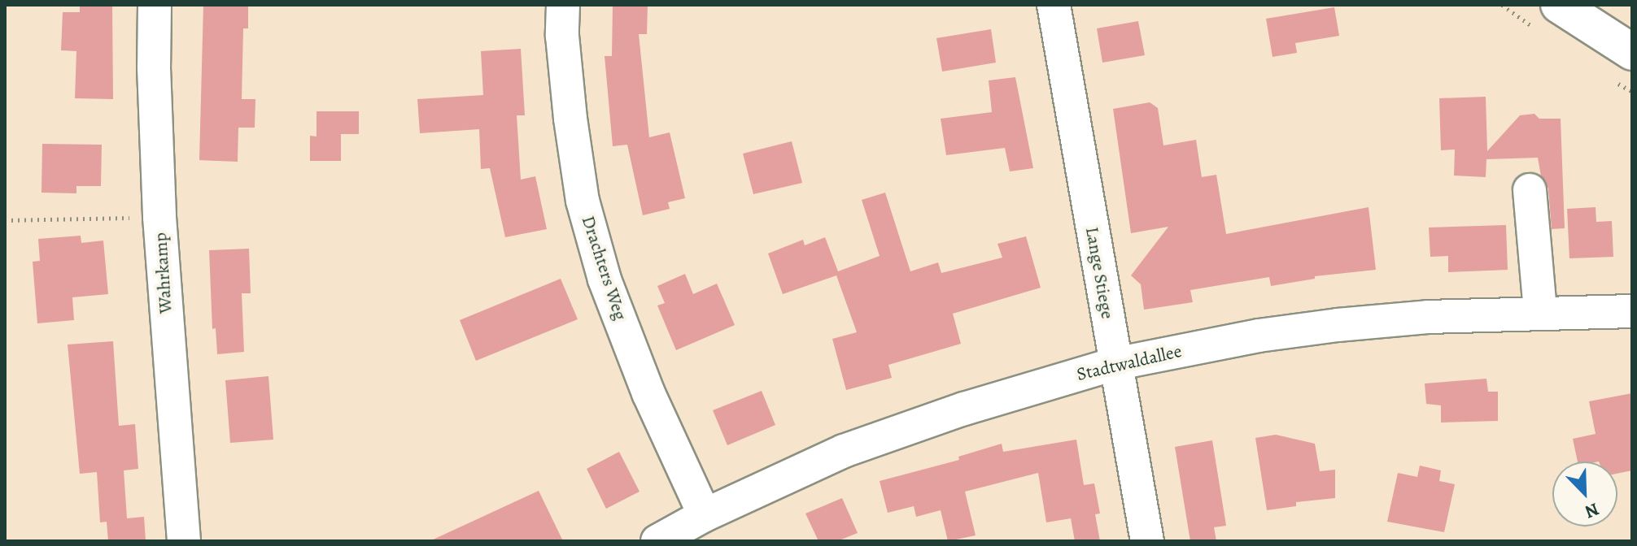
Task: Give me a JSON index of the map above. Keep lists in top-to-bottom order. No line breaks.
{"streets":{"street":["Drachters Weg","Wahrkamp","Lange Stiege","Stadtwaldallee"]},"crossings":[["Drachters Weg","Stadtwaldallee"],["Lange Stiege","Stadtwaldallee"]],"north":"bottom right"}
